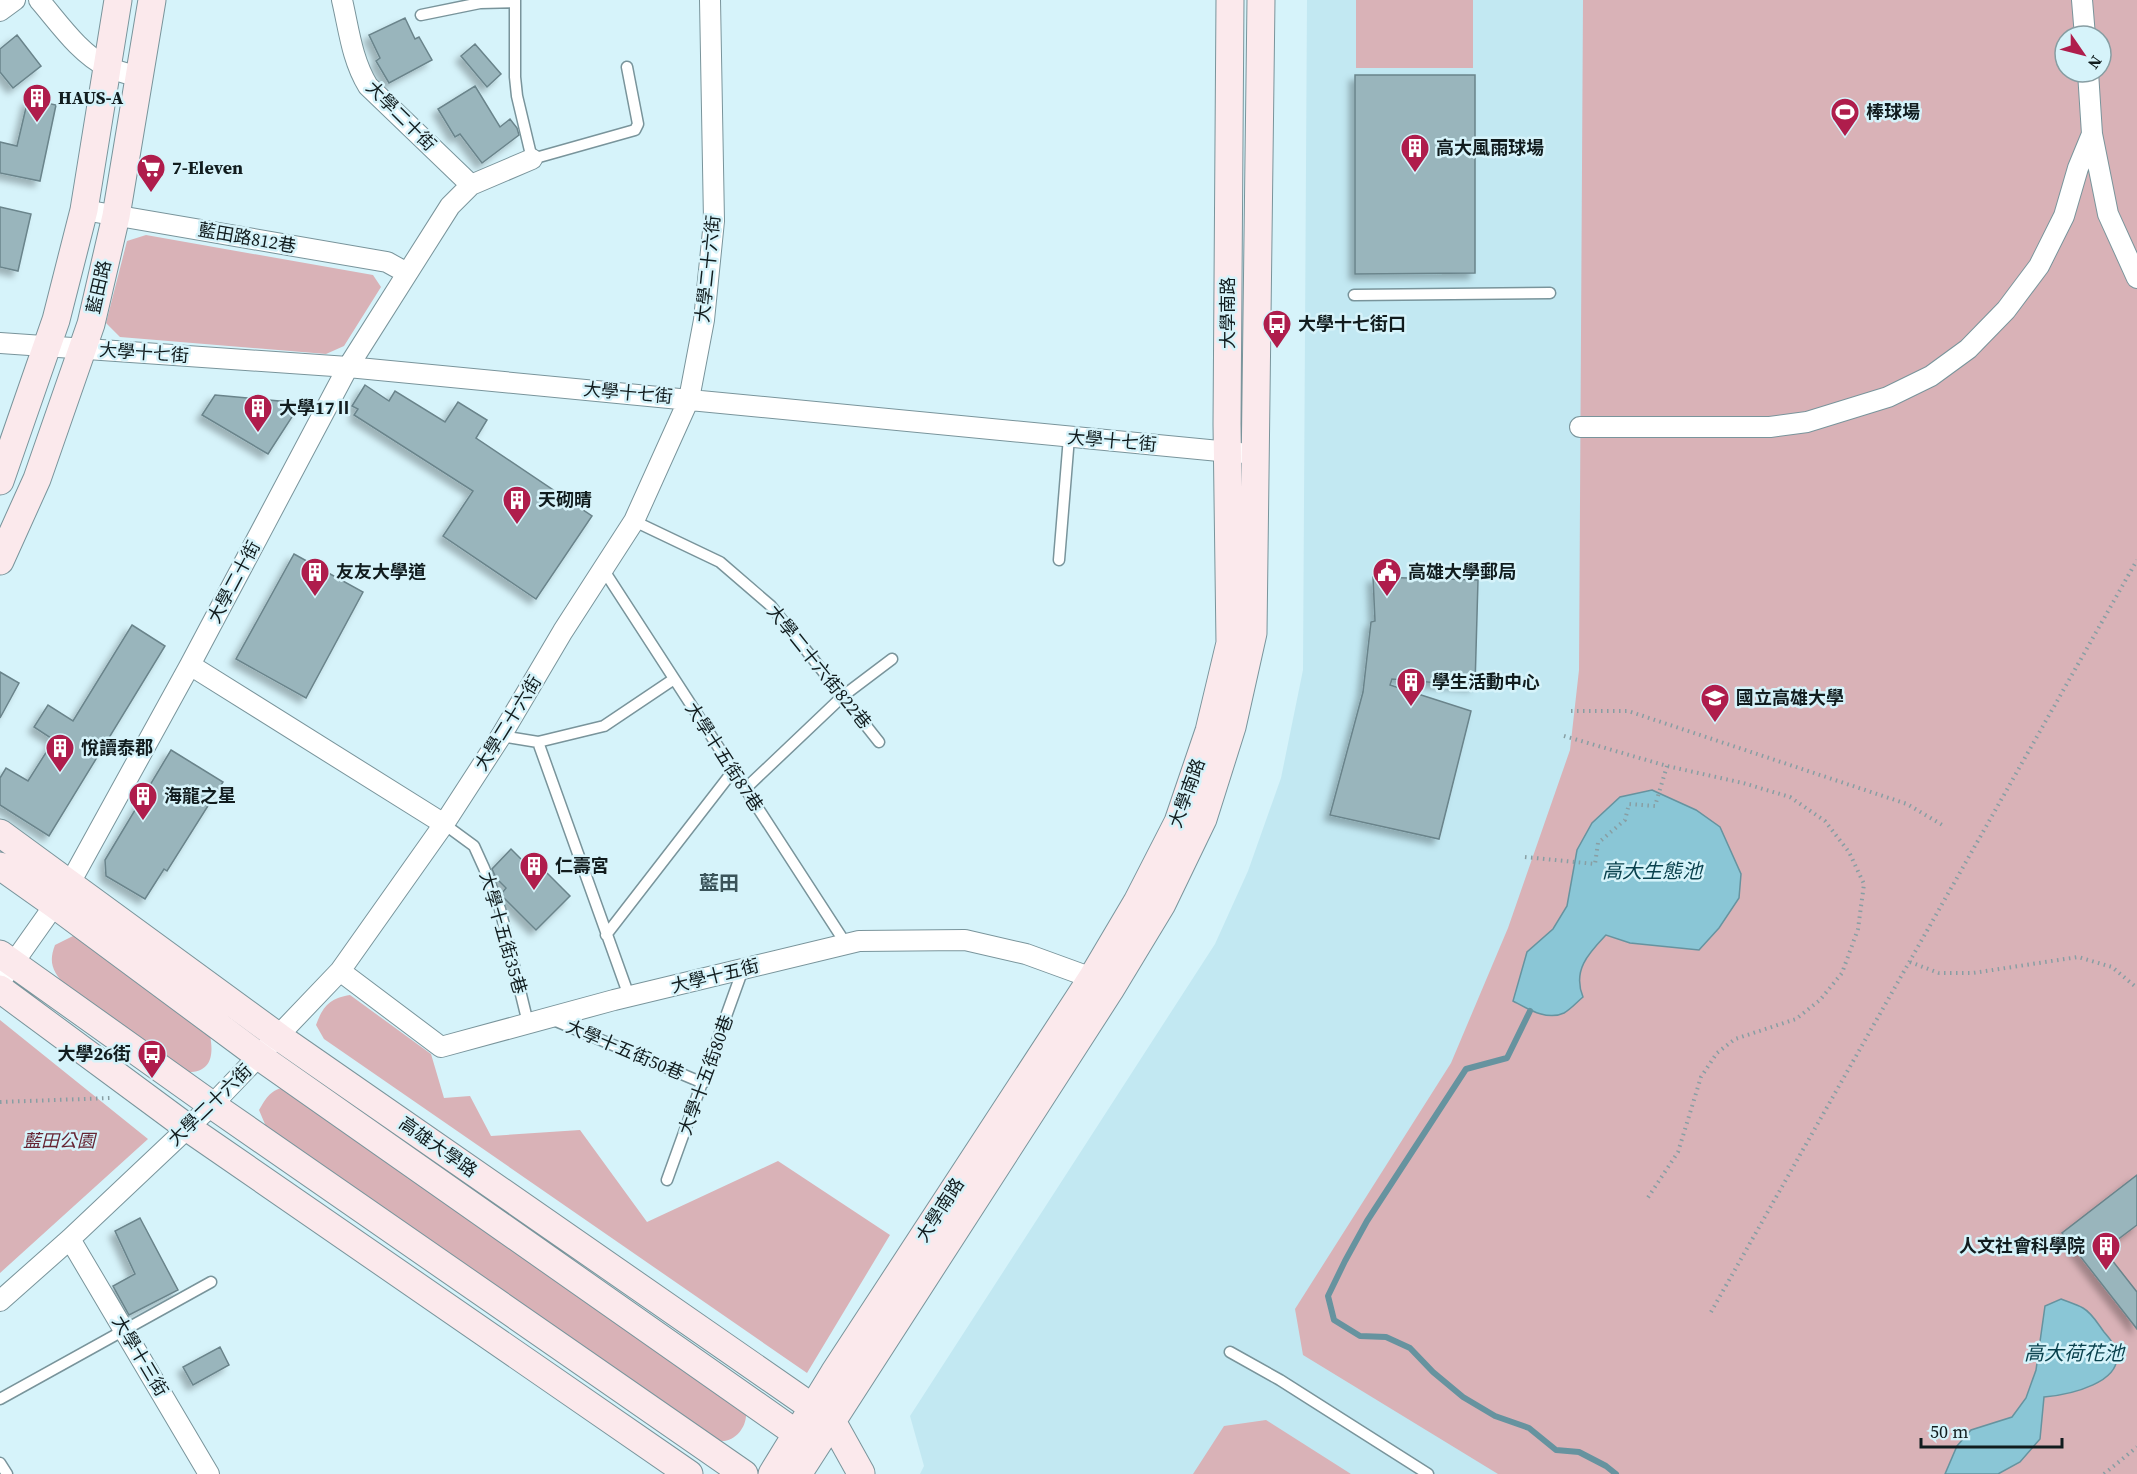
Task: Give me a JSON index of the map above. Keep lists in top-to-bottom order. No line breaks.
{"streets":{"street":["大學二十街","藍田路812巷","大學二十六街","藍田路","大學南路","大學十七街","大學十五街","高雄大學路","大學十三街"],"lane":["大學二十六街822巷","大學十五街87巷","大學十五街35巷","大學十五街50巷","大學十五街80巷"]},"crossings":[["大學二十街","藍田路812巷"],["大學二十街","大學十七街"],["大學二十街","高雄大學路"],["藍田路812巷","藍田路"],["大學二十六街","大學十七街"],["大學二十六街","大學二十六街822巷"],["大學二十六街","大學十五街87巷"],["大學二十六街","大學十五街35巷"],["大學二十六街","大學十五街"],["大學二十六街","高雄大學路"],["大學二十六街","大學十三街"],["藍田路","大學十七街"],["大學南路","大學十七街"],["大學南路","大學十五街"],["大學南路","高雄大學路"],["大學十五街87巷","大學十五街"],["大學十五街35巷","大學十五街"],["大學十五街","大學十五街50巷"],["大學十五街","大學十五街80巷"],["大學十五街50巷","大學十五街80巷"]],"districts":["藍田"],"water":["高大生態池","高大荷花池"],"parks":["藍田公園"],"places":{"building":["HAUS-A","高大風雨球場","大學17Ⅱ","天砌晴","友友大學道","學生活動中心","悅讀泰郡","海龍之星","仁壽宮","人文社會科學院"],"sports":["棒球場"],"supermarket":["7-Eleven"],"bus stop":["大學十七街口","大學26街"],"public building":["高雄大學郵局"],"school or university":["國立高雄大學"]},"scale_bar":"50 m","north":"bottom right"}
